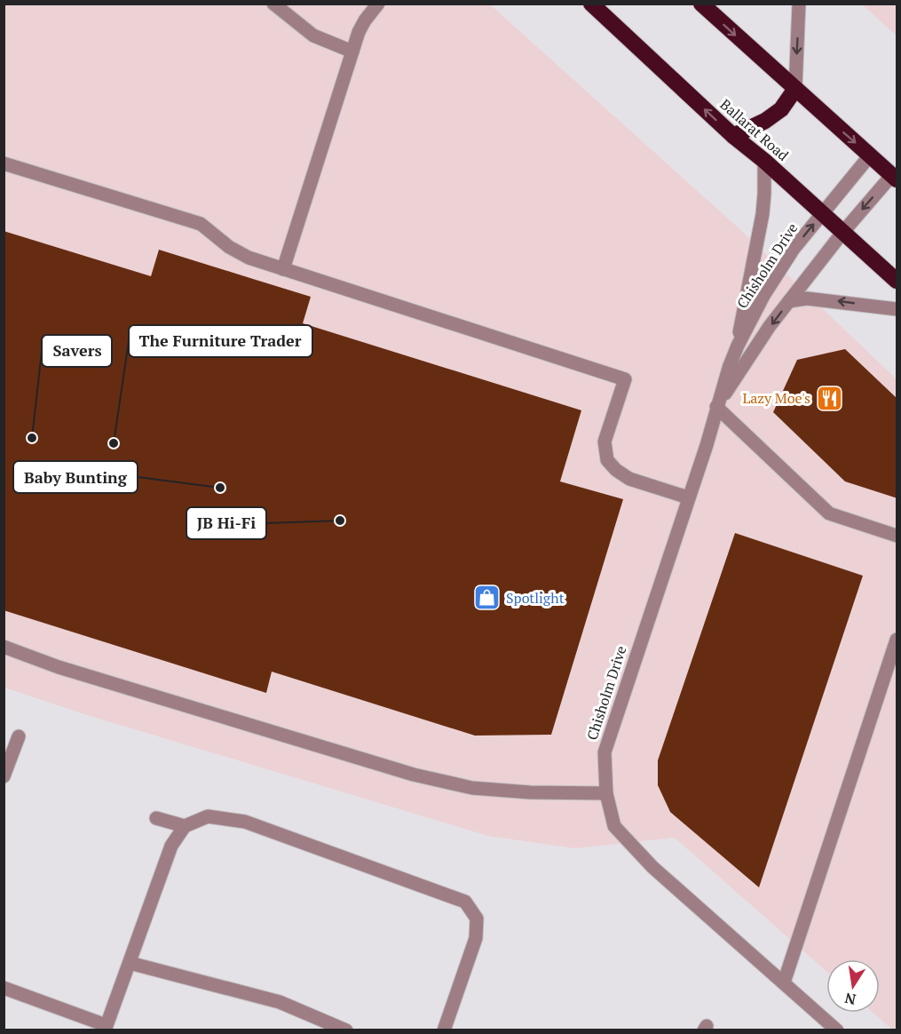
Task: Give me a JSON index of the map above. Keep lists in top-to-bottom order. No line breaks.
{"streets":{"highway":["Ballarat Road"],"street":["Chisholm Drive"]},"crossings":[["Ballarat Road","Chisholm Drive"]],"places":{"restaurant":["Lazy Moe's"],"other":["Savers","The Furniture Trader","Baby Bunting","JB Hi-Fi"],"shop":["Spotlight"]},"north":"bottom"}
